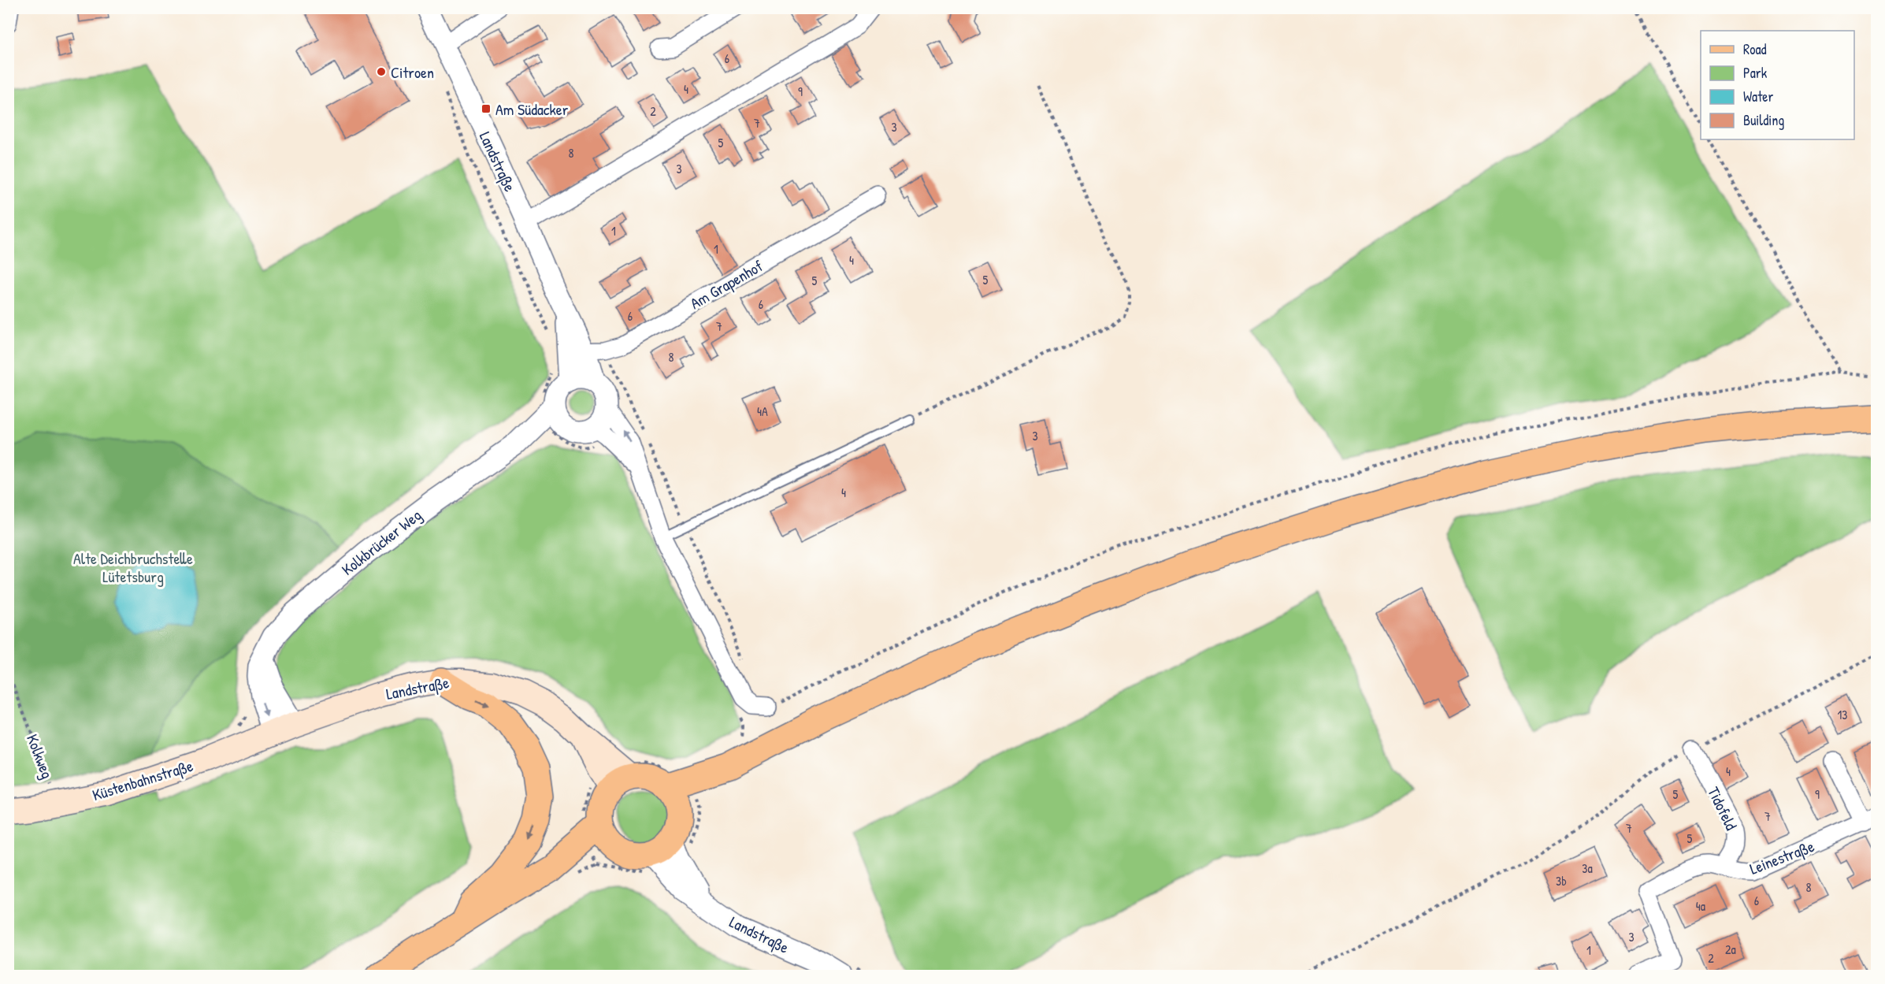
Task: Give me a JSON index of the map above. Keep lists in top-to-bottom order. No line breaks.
{"streets":{"main road":["Landstraße","Küstenbahnstraße"],"street":["Am Grapenhof","Kolkbrücker Weg","Tidofeld","Leinestraße"],"path":["Kolkweg"]},"crossings":[["Landstraße","Am Grapenhof"],["Landstraße","Kolkbrücker Weg"],["Landstraße","Küstenbahnstraße"],["Kolkbrücker Weg","Küstenbahnstraße"],["Tidofeld","Leinestraße"]],"parks":["Alte Deichbruchstelle Lütetsburg"],"places":{"other":["Citroen"],"transit":["Am Südacker"]},"house_numbers":["6","4","9","2","7","3","5","8","3","1","1","4","5","5","6","6","7","8","4A","3","4","13","4","5","9","7","7","5","3a","3b","8","6","4a","3","2a","1","2"],"legend":["Road","Park","Water","Building"]}
